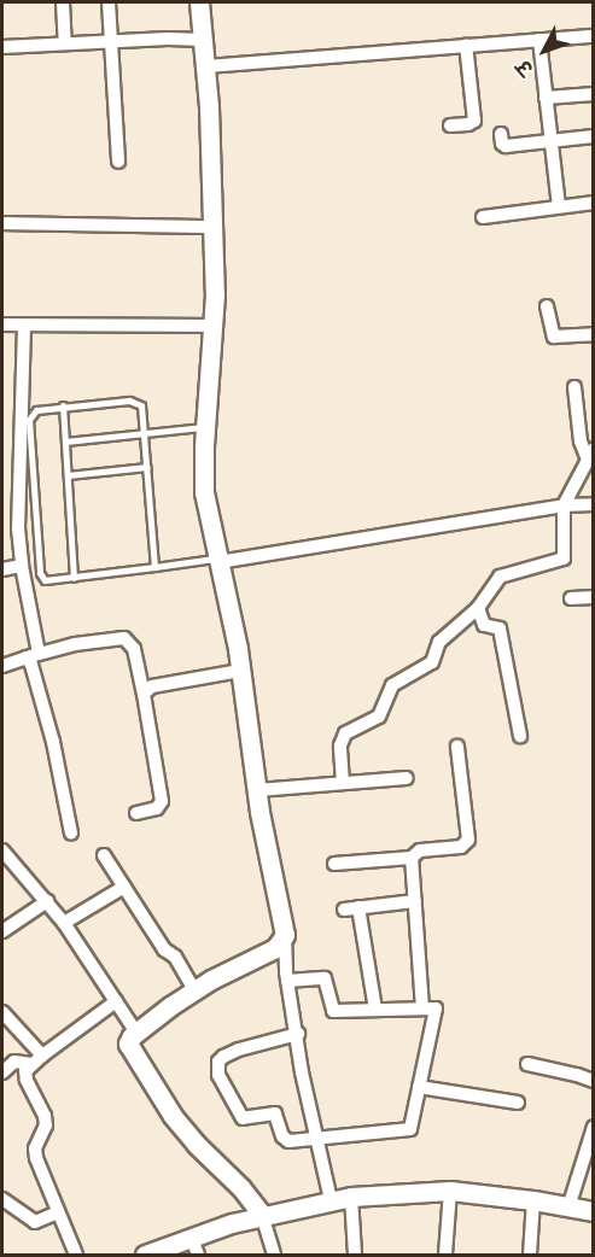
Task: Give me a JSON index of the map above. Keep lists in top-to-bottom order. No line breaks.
{"north":"bottom left"}
